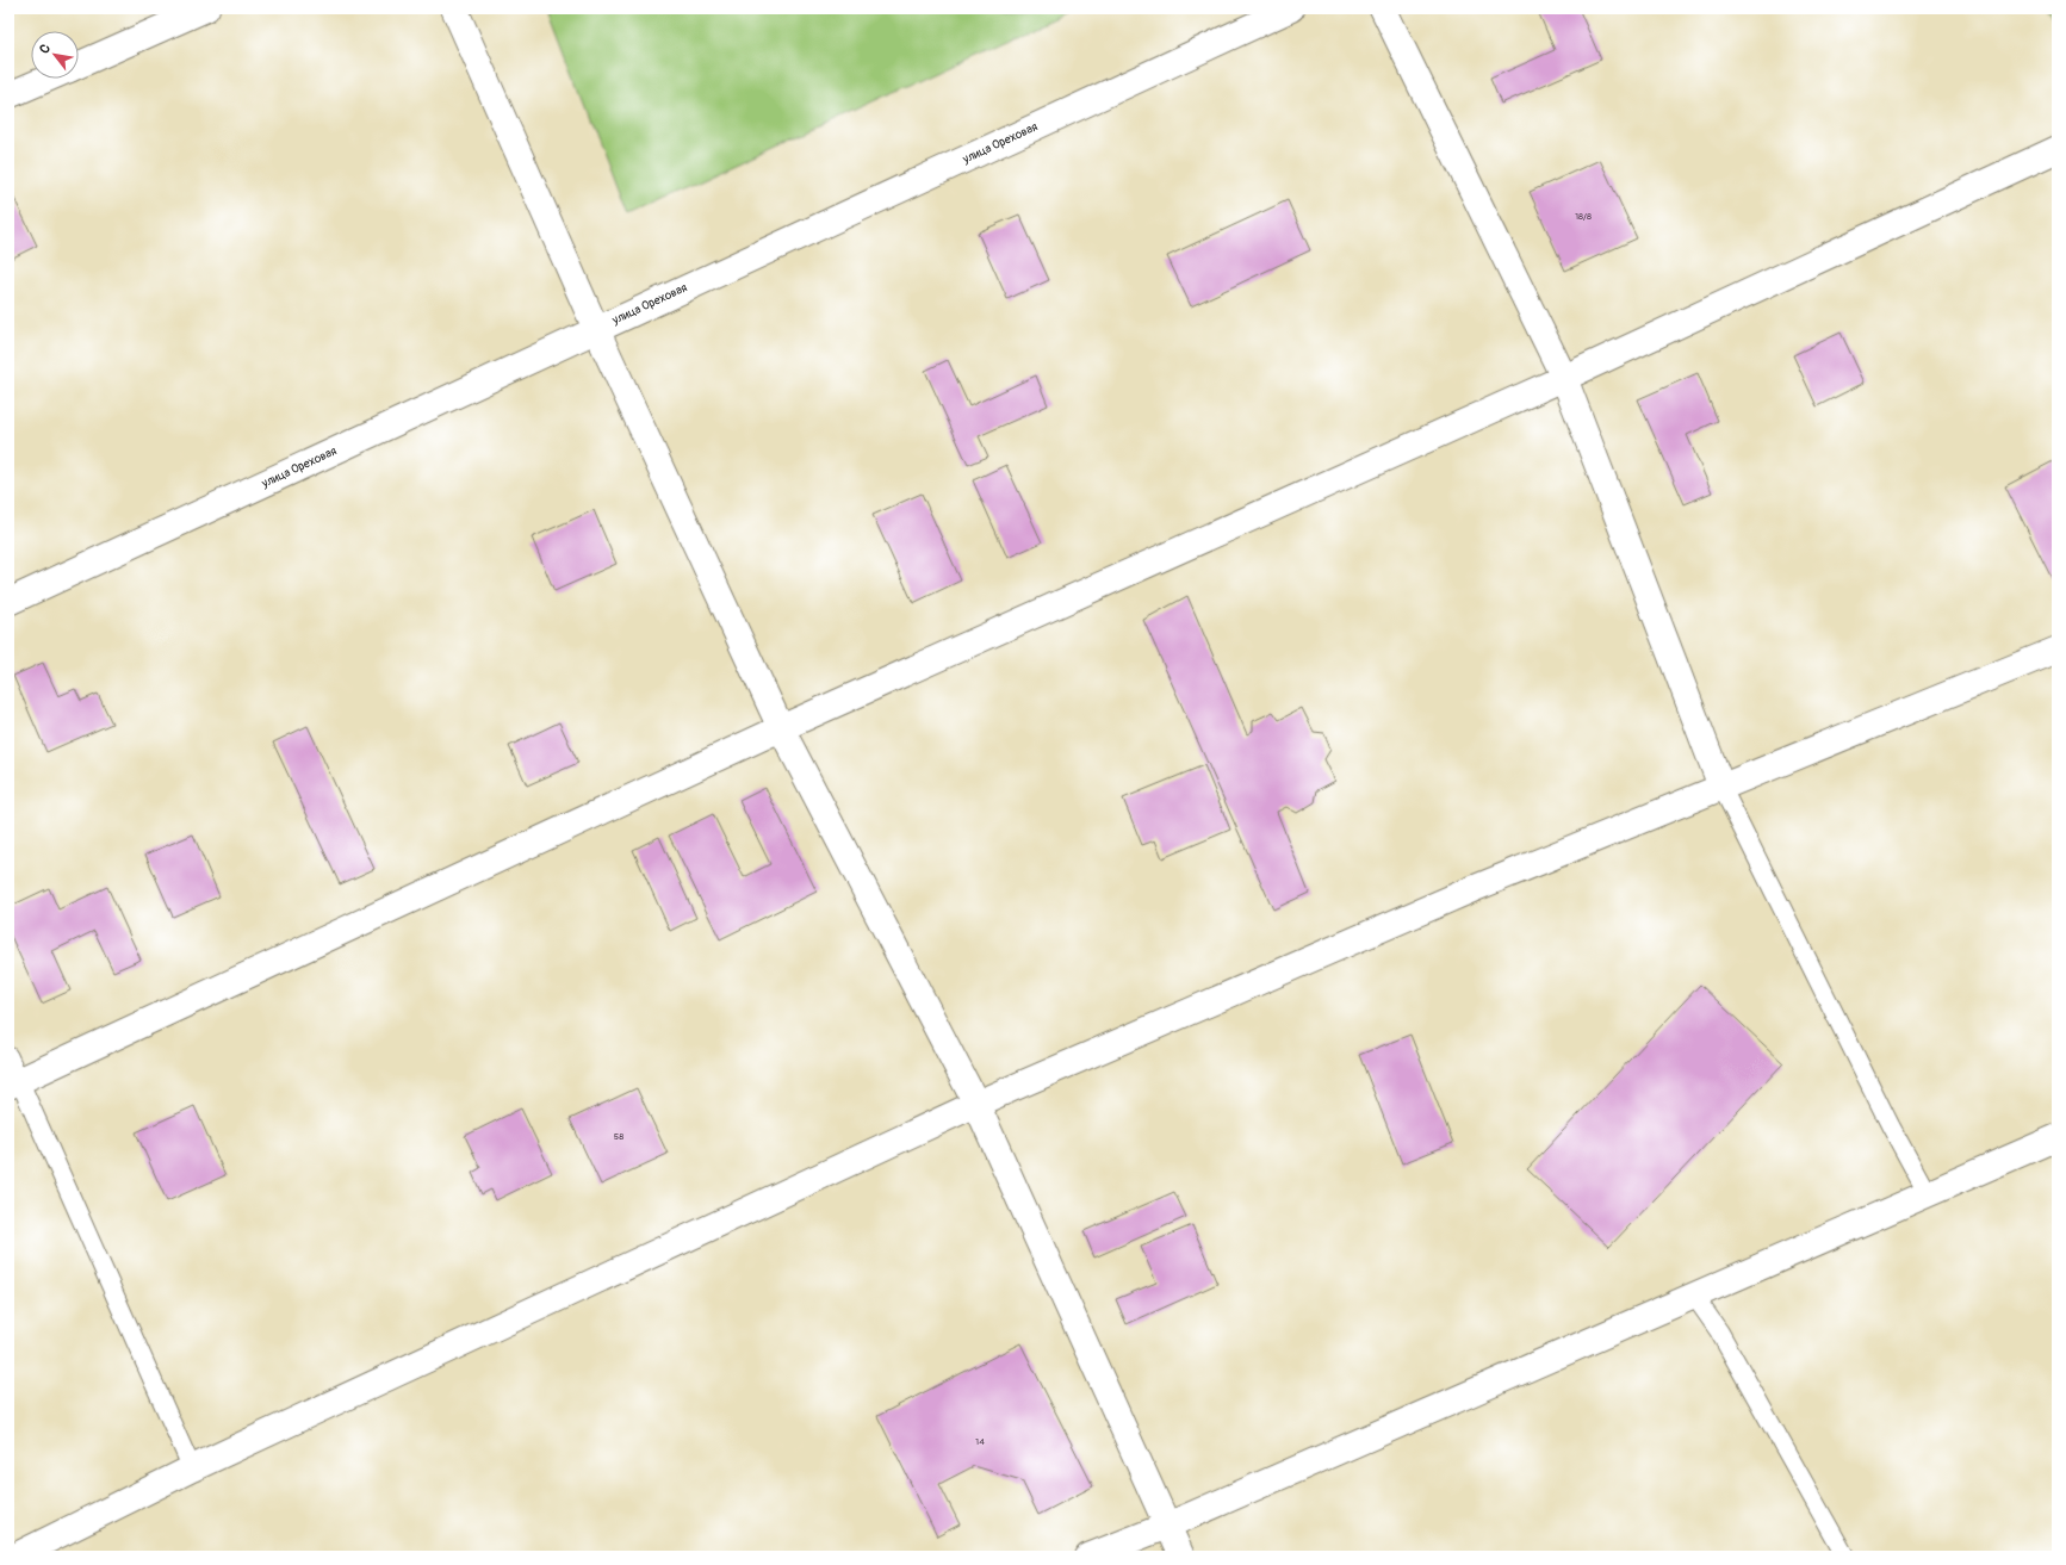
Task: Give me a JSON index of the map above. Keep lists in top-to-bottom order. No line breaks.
{"streets":{"street":["улица Ореховая"]},"house_numbers":["18/8","58","14"],"north":"top left"}
